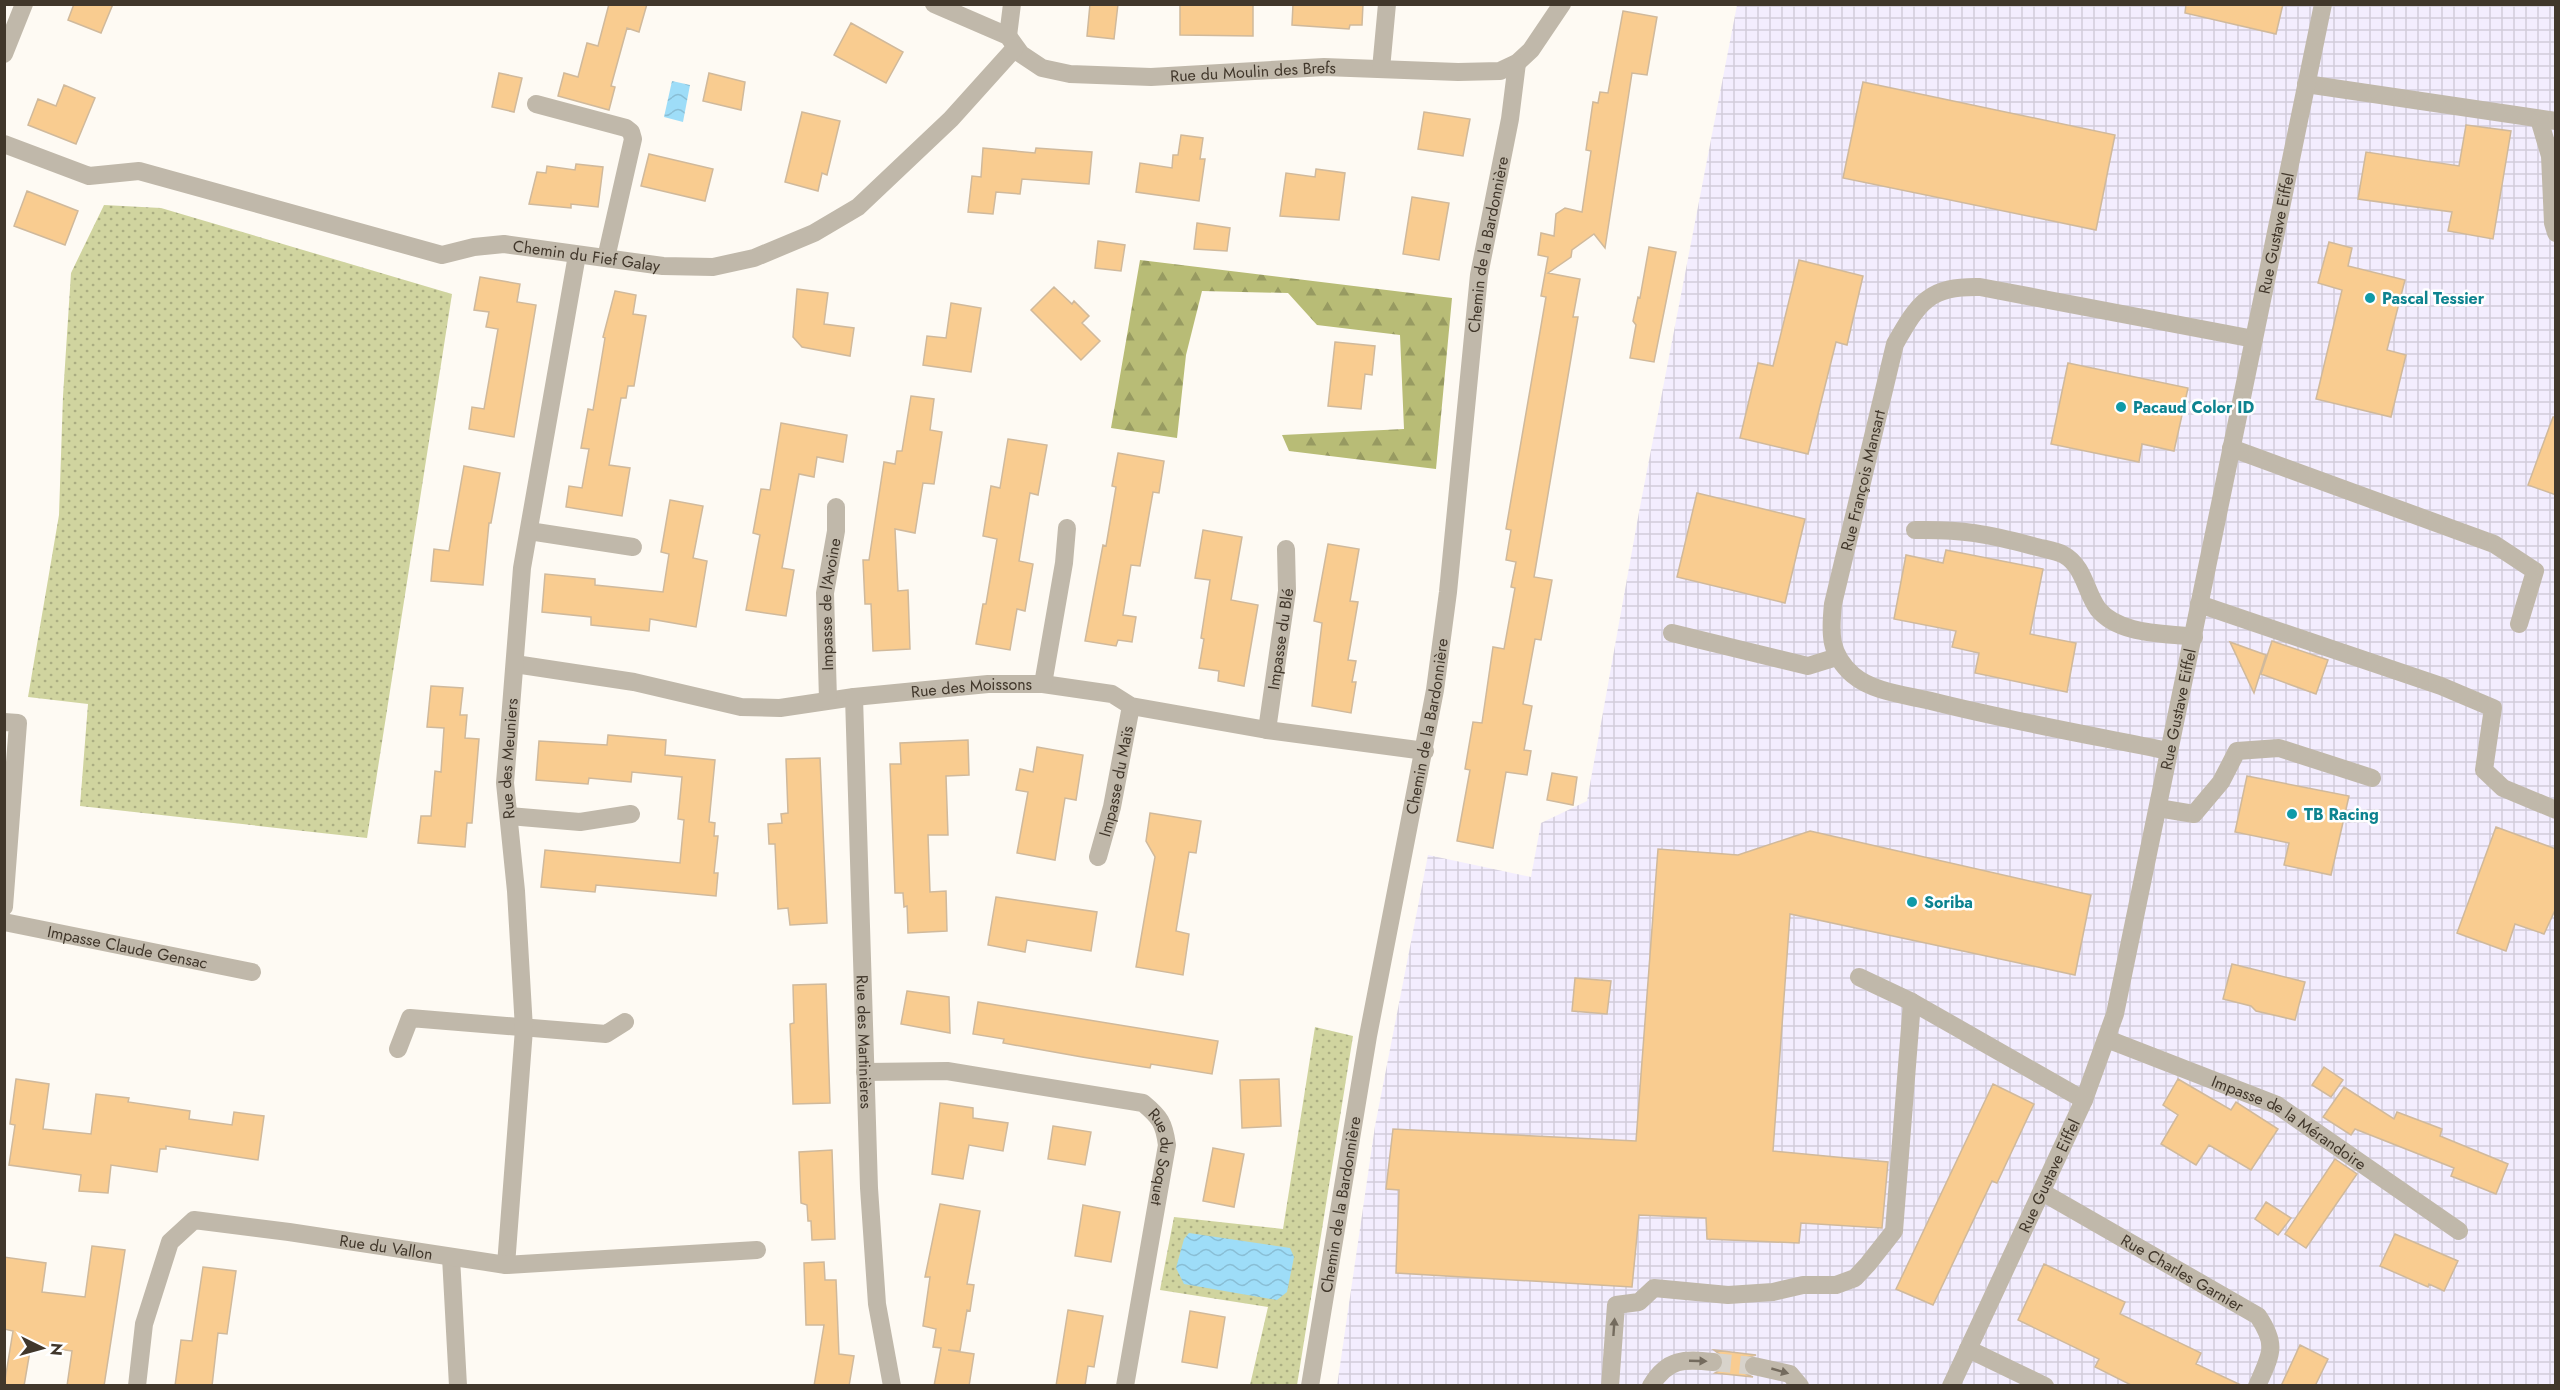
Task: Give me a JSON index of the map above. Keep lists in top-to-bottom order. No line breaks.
{"streets":{"street":["Rue du Moulin des Brefs","Rue Gustave Eiffel","Chemin de la Bardonnière","Chemin du Fief Galay","Rue François Mansart","Impasse de l'Avoine","Impasse du Blé","Rue des Moissons","Rue des Meuniers","Impasse du Maïs","Impasse Claude Gensac","Rue des Martinières","Impasse de la Mérandoire","Rue du Soquet","Rue du Vallon","Rue Charles Garnier"]},"crossings":[["Rue du Moulin des Brefs","Chemin de la Bardonnière"],["Rue du Moulin des Brefs","Chemin du Fief Galay"],["Rue Gustave Eiffel","Rue François Mansart"],["Rue Gustave Eiffel","Impasse de la Mérandoire"],["Rue Gustave Eiffel","Rue Charles Garnier"],["Chemin de la Bardonnière","Rue des Moissons"],["Chemin du Fief Galay","Rue des Meuniers"],["Impasse de l'Avoine","Rue des Moissons"],["Impasse du Blé","Rue des Moissons"],["Rue des Moissons","Rue des Meuniers"],["Rue des Moissons","Impasse du Maïs"],["Rue des Moissons","Rue des Martinières"],["Rue des Meuniers","Rue du Vallon"],["Rue des Martinières","Rue du Soquet"]],"places":["Pascal Tessier","Pacaud Color ID","TB Racing","Soriba"],"north":"right"}
